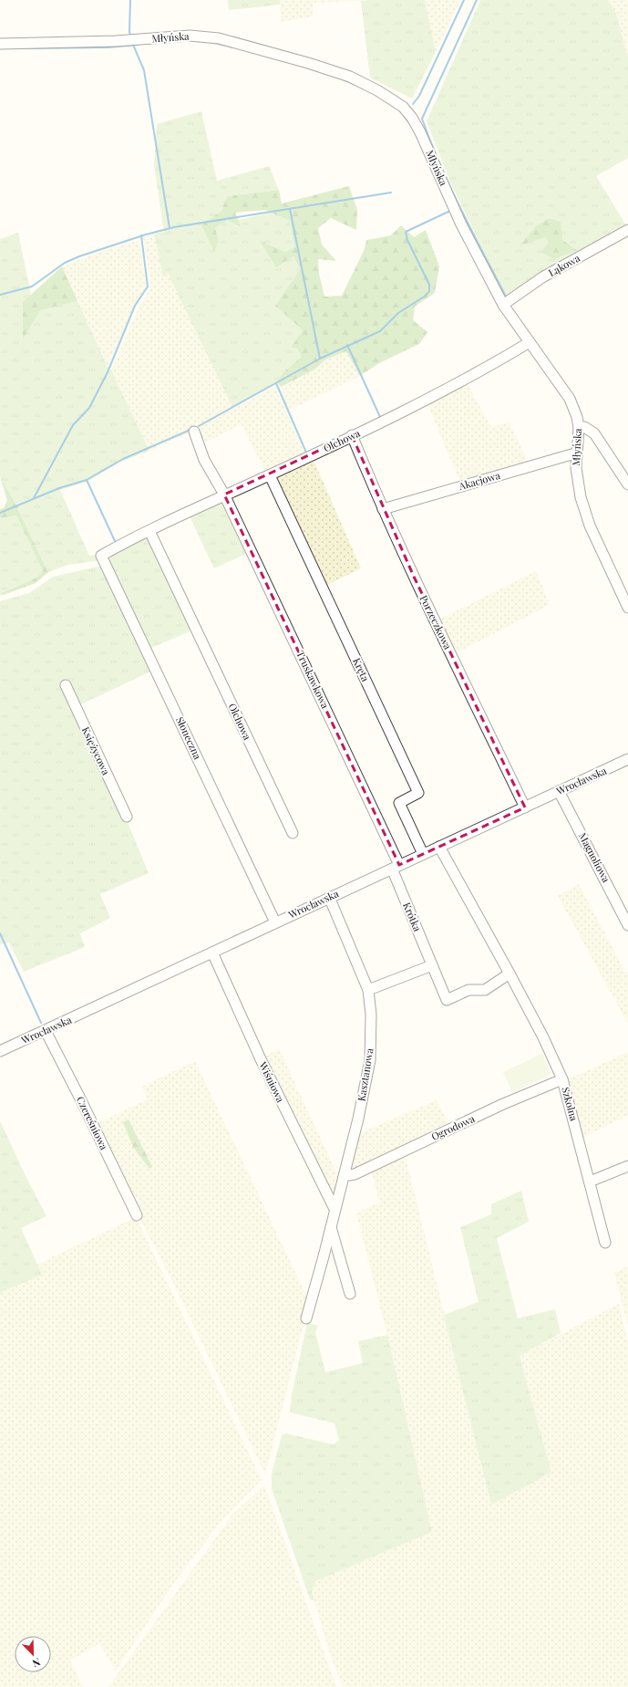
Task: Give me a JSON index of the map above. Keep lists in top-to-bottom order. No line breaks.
{"streets":{"street":["Młyńska","Łąkowa","Olchowa","Akacjowa","Porzeczkowa","Kręta","Truskawkowa","Słoneczna","Księżycowa","Wrocławska","Magnoliowa","Krótka","Kasztanowa","Wiśniowa","Szkolna","Czereśniowa","Ogrodowa"]},"crossings":[["Młyńska","Łąkowa"],["Młyńska","Olchowa"],["Młyńska","Akacjowa"],["Olchowa","Porzeczkowa"],["Olchowa","Kręta"],["Olchowa","Truskawkowa"],["Olchowa","Słoneczna"],["Akacjowa","Porzeczkowa"],["Porzeczkowa","Wrocławska"],["Kręta","Wrocławska"],["Truskawkowa","Wrocławska"],["Truskawkowa","Krótka"],["Słoneczna","Wrocławska"],["Wrocławska","Magnoliowa"],["Wrocławska","Krótka"],["Wrocławska","Kasztanowa"],["Wrocławska","Wiśniowa"],["Wrocławska","Szkolna"],["Wrocławska","Czereśniowa"],["Krótka","Szkolna"],["Kasztanowa","Wiśniowa"],["Kasztanowa","Ogrodowa"],["Szkolna","Ogrodowa"]],"north":"bottom right"}
